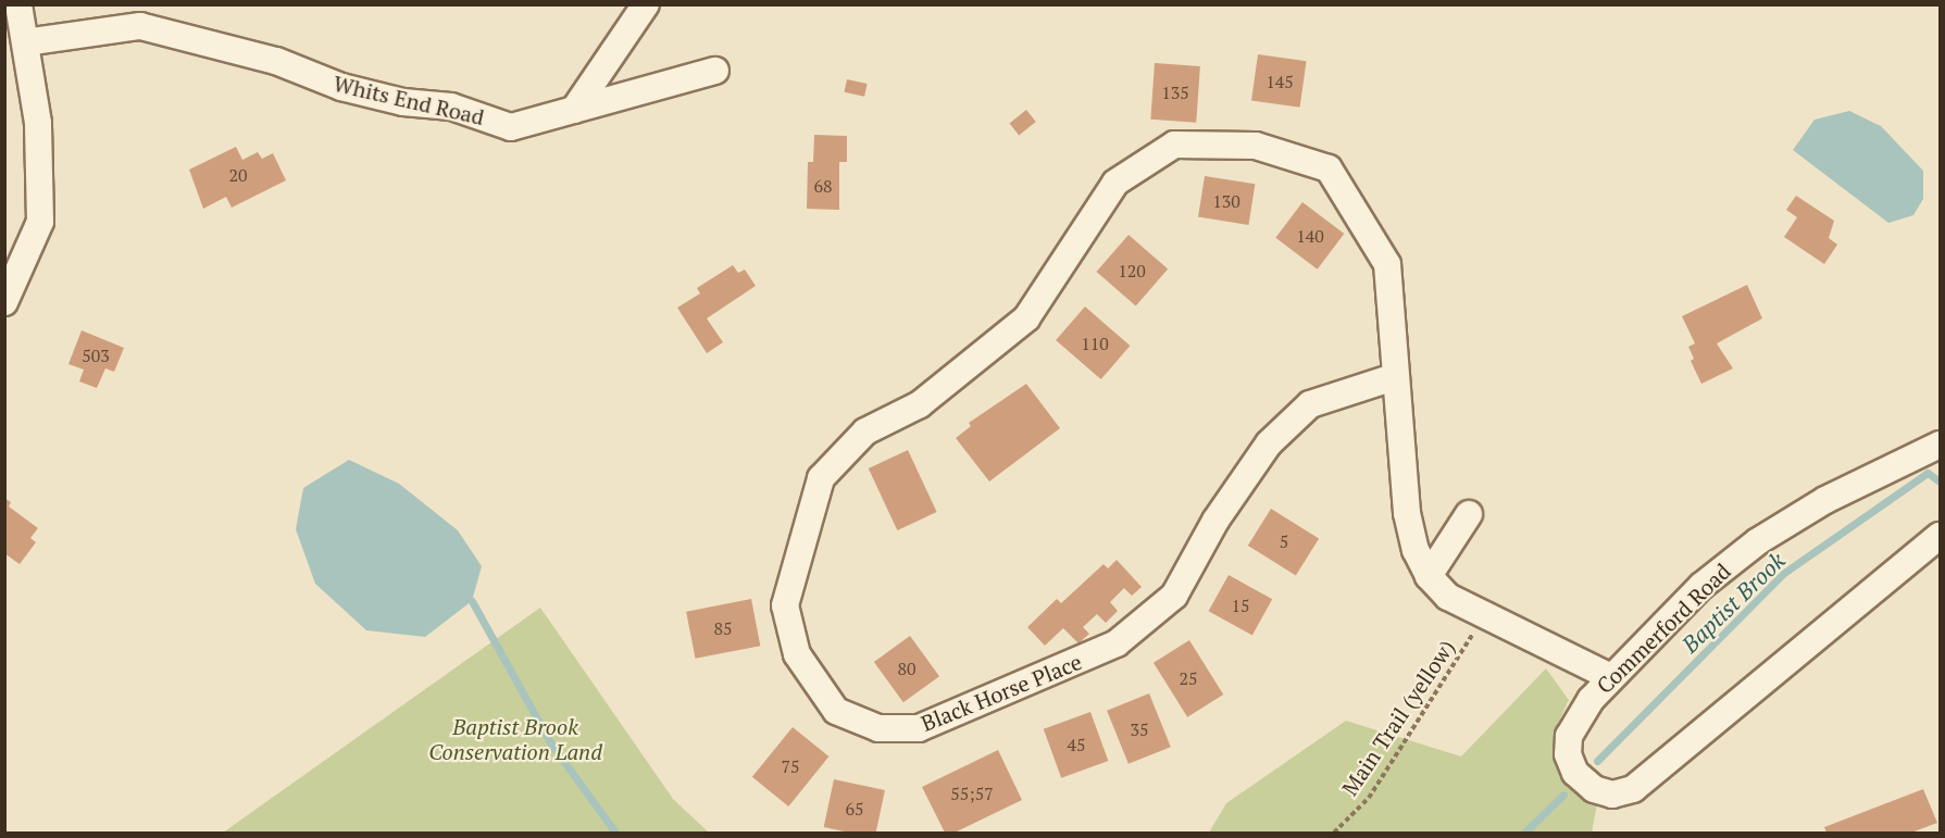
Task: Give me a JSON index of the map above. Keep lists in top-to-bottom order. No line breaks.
{"streets":{"street":["Whits End Road","Commerford Road","Black Horse Place"],"path":["Main Trail (yellow)"]},"crossings":[["Commerford Road","Black Horse Place"],["Black Horse Place","Main Trail (yellow)"]],"water":["Baptist Brook"],"parks":["Baptist Brook Conservation Land"],"house_numbers":["145","135","20","68","130","140","120","110","503","5","15","85","80","25","35","45","75","55;57","65"]}
